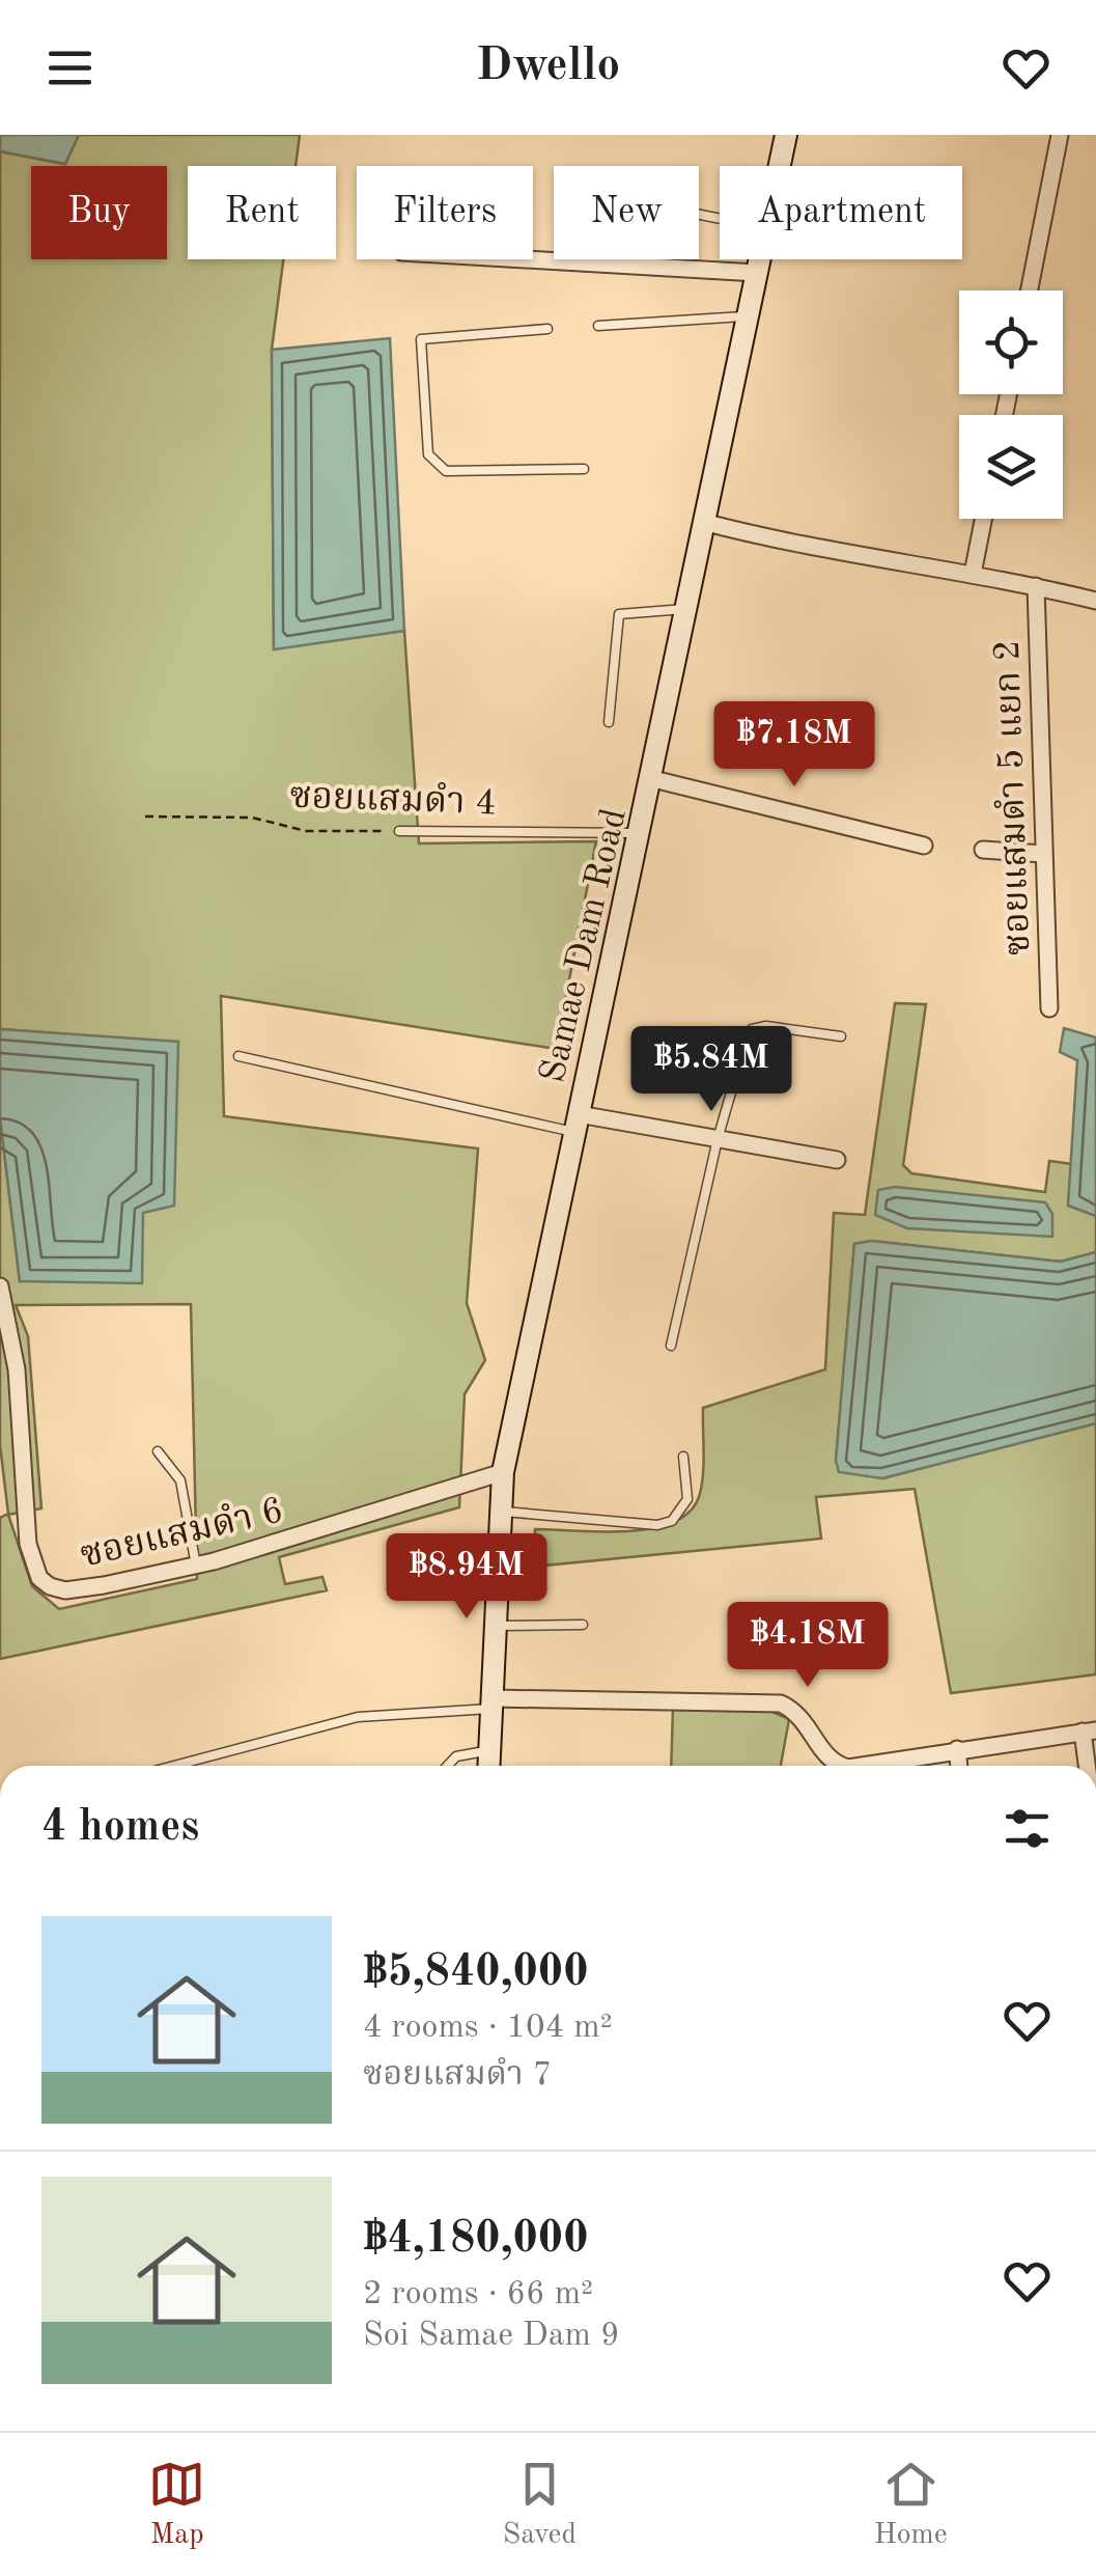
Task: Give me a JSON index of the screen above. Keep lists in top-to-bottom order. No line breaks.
{"streets":{"street":["ซอยแสมดำ 5 แยก 2","Samae Dam Road","ซอยแสมดำ 6"],"lane":["ซอยแสมดำ 4"]},"crossings":[["ซอยแสมดำ 4","Samae Dam Road"],["Samae Dam Road","ซอยแสมดำ 6"]],"page":{"header":"Dwello","chip":["Buy","Rent","Filters","New","Apartment"],"price":["฿7.18M","฿5.84M","฿8.94M","฿4.18M"],"heading":"4 homes","list":[{"name":"฿5,840,000","note":"4 rooms · 104 m² · ซอยแสมดำ 7"},{"name":"฿4,180,000","note":"2 rooms · 66 m² · Soi Samae Dam 9"}],"tabs":["Map","Saved","Home"]}}
